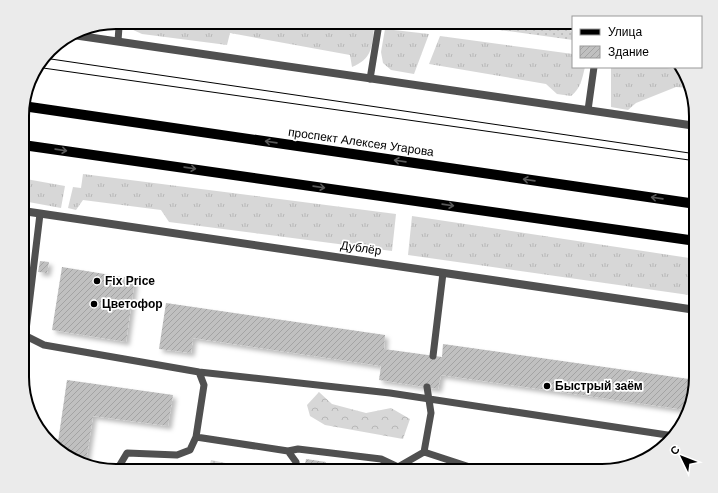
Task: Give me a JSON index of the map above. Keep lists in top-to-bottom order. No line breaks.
{"streets":{"main road":["проспект Алексея Угарова"],"street":["Дублёр"]},"places":["Fix Price","Цветофор","Быстрый заём"],"legend":["Улица","Здание"],"north":"top left"}
